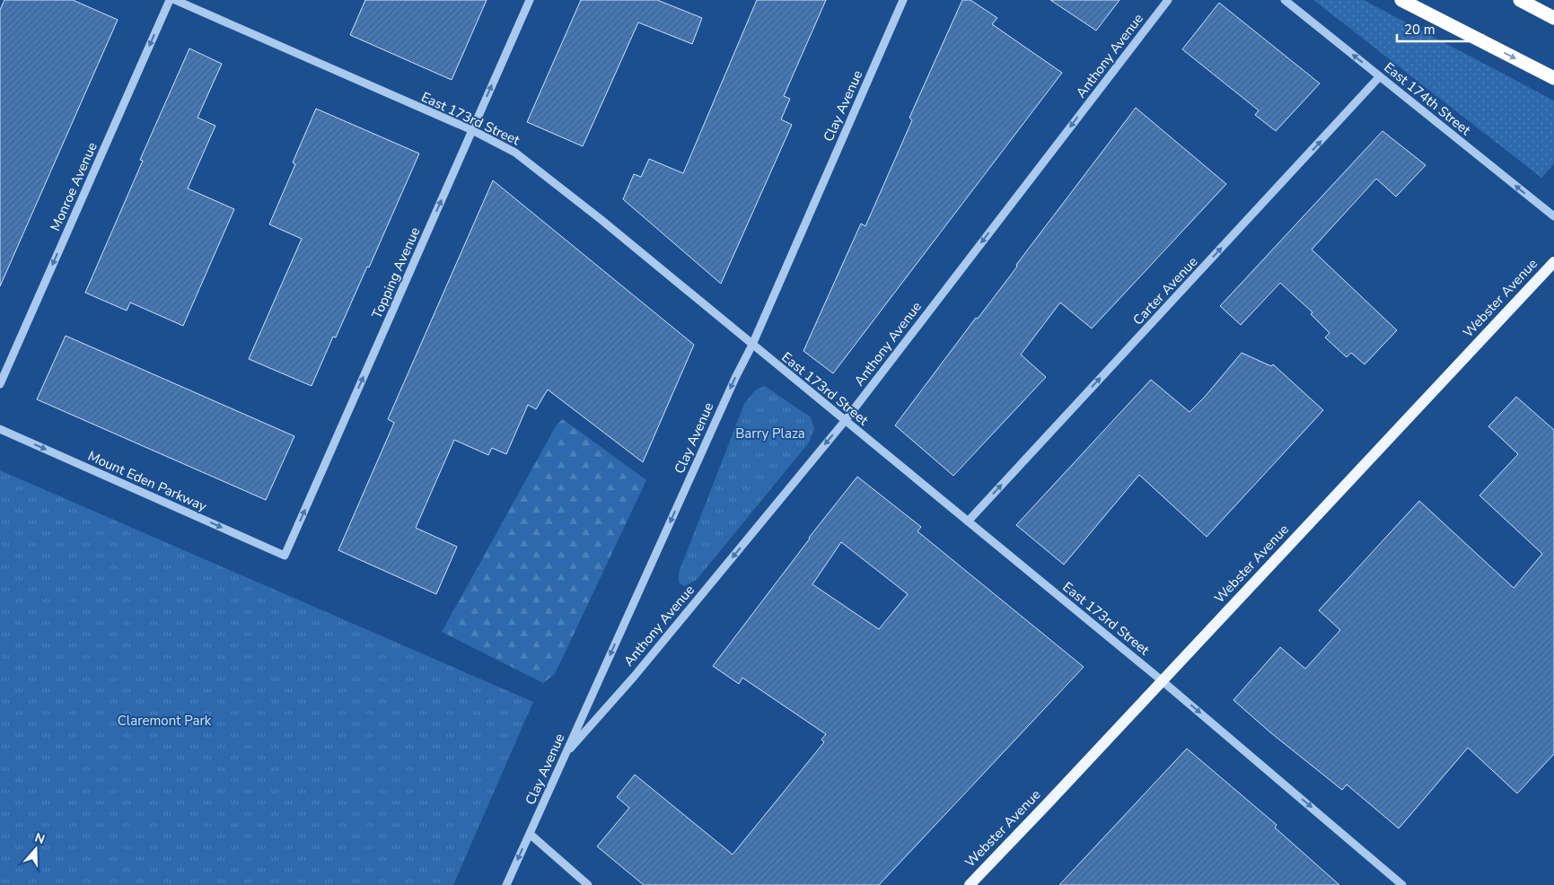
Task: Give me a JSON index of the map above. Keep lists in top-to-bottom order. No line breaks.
{"streets":{"main road":["Webster Avenue"],"street":["Anthony Avenue","East 174th Street","Clay Avenue","East 173rd Street","Monroe Avenue","Topping Avenue","Carter Avenue","Mount Eden Parkway"]},"crossings":[["Anthony Avenue","Clay Avenue"],["Anthony Avenue","East 173rd Street"],["East 174th Street","Carter Avenue"],["Clay Avenue","East 173rd Street"],["East 173rd Street","Topping Avenue"],["East 173rd Street","Carter Avenue"],["East 173rd Street","Webster Avenue"],["Topping Avenue","Mount Eden Parkway"]],"one_way":["Anthony Avenue","East 174th Street","Clay Avenue","Monroe Avenue","Topping Avenue","Carter Avenue","Mount Eden Parkway"],"parks":["Barry Plaza","Claremont Park"],"scale_bar":"20 m","north":"top"}
